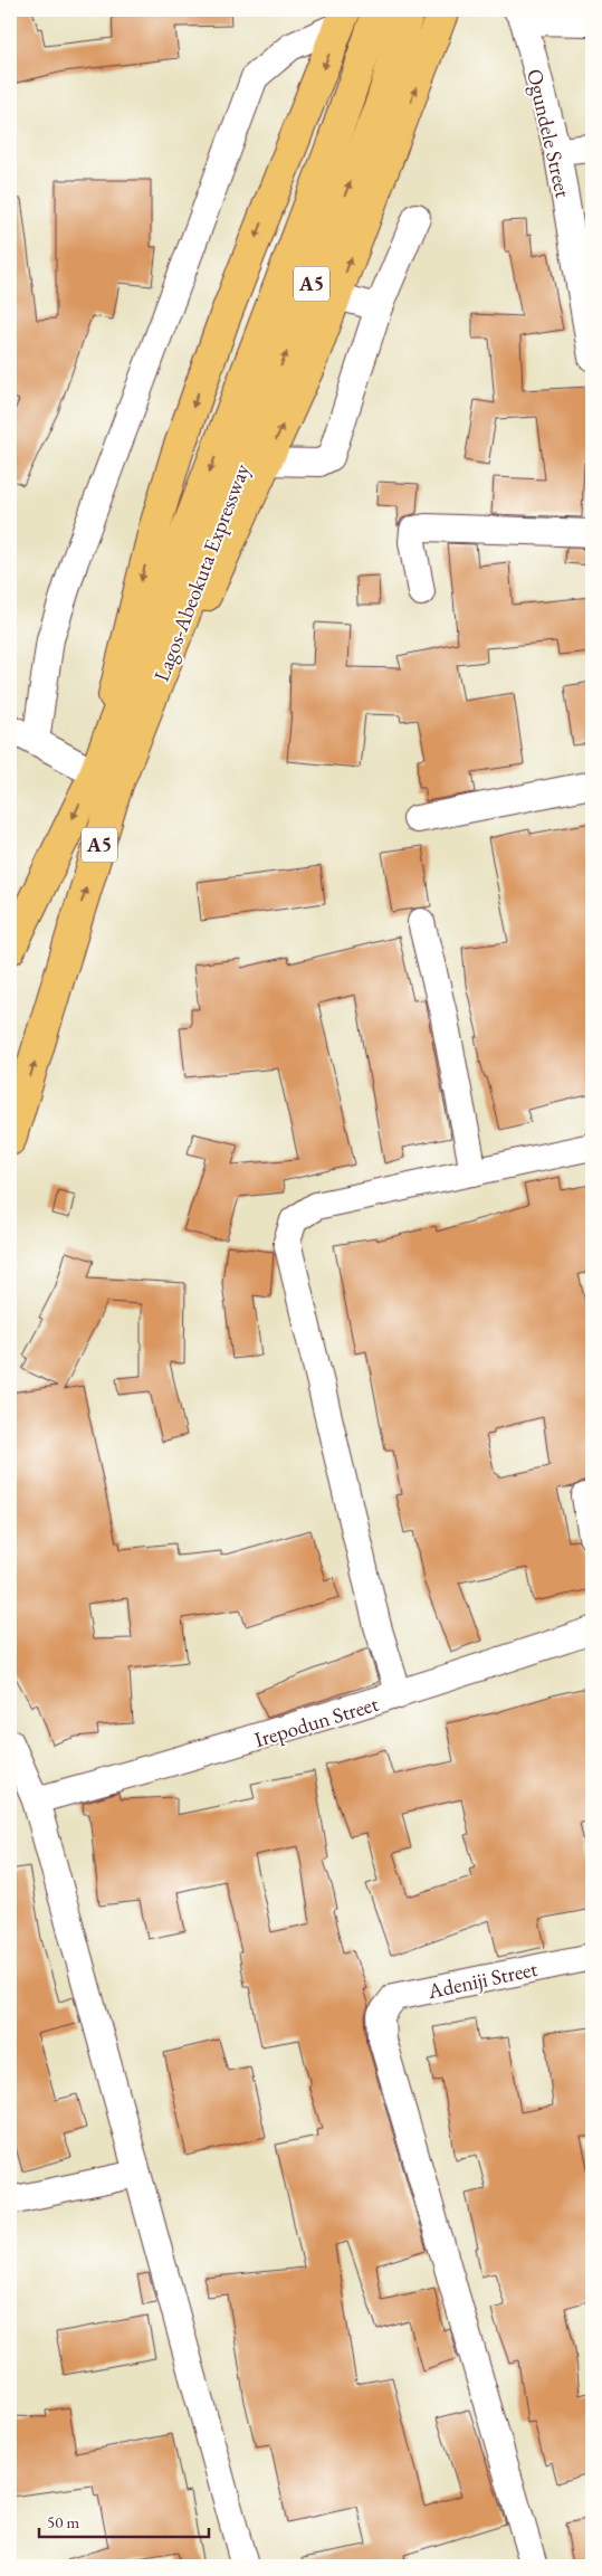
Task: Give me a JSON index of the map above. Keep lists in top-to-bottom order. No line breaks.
{"streets":{"main road":["A5","Lagos-Abeokuta Expressway"],"street":["Ogundele Street","Irepodun Street","Adeniji Street"]},"scale_bar":"50 m"}
